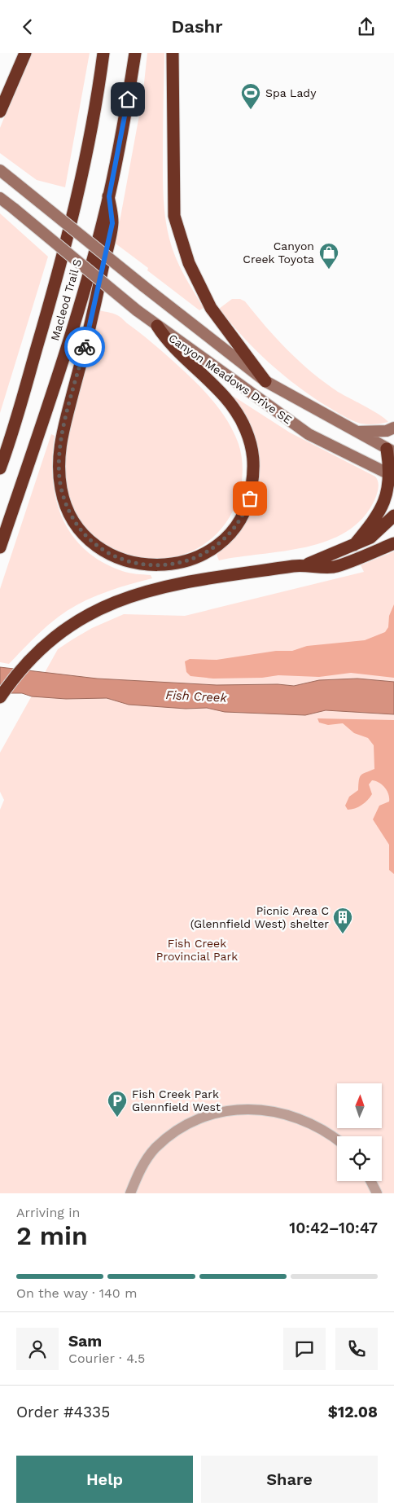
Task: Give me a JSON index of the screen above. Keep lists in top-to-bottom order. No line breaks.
{"streets":{"highway":["Macleod Trail S"],"main road":["Canyon Meadows Drive SE"]},"water":["Fish Creek"],"parks":["Fish Creek Provincial Park"],"places":{"sports":["Spa Lady"],"shop":["Canyon Creek Toyota"],"building":["Picnic Area C (Glennfield West) shelter"],"parking":["Fish Creek Park Glennfield West"]},"north":"top","page":{"header":"Dashr","heading":["2 min","Arriving in","10:42–10:47"],"panel":["Sam","Courier · 4.5","Order #4335","$12.08"],"bar":"On the way · 140 m","buttons":["Help","Share"]}}
